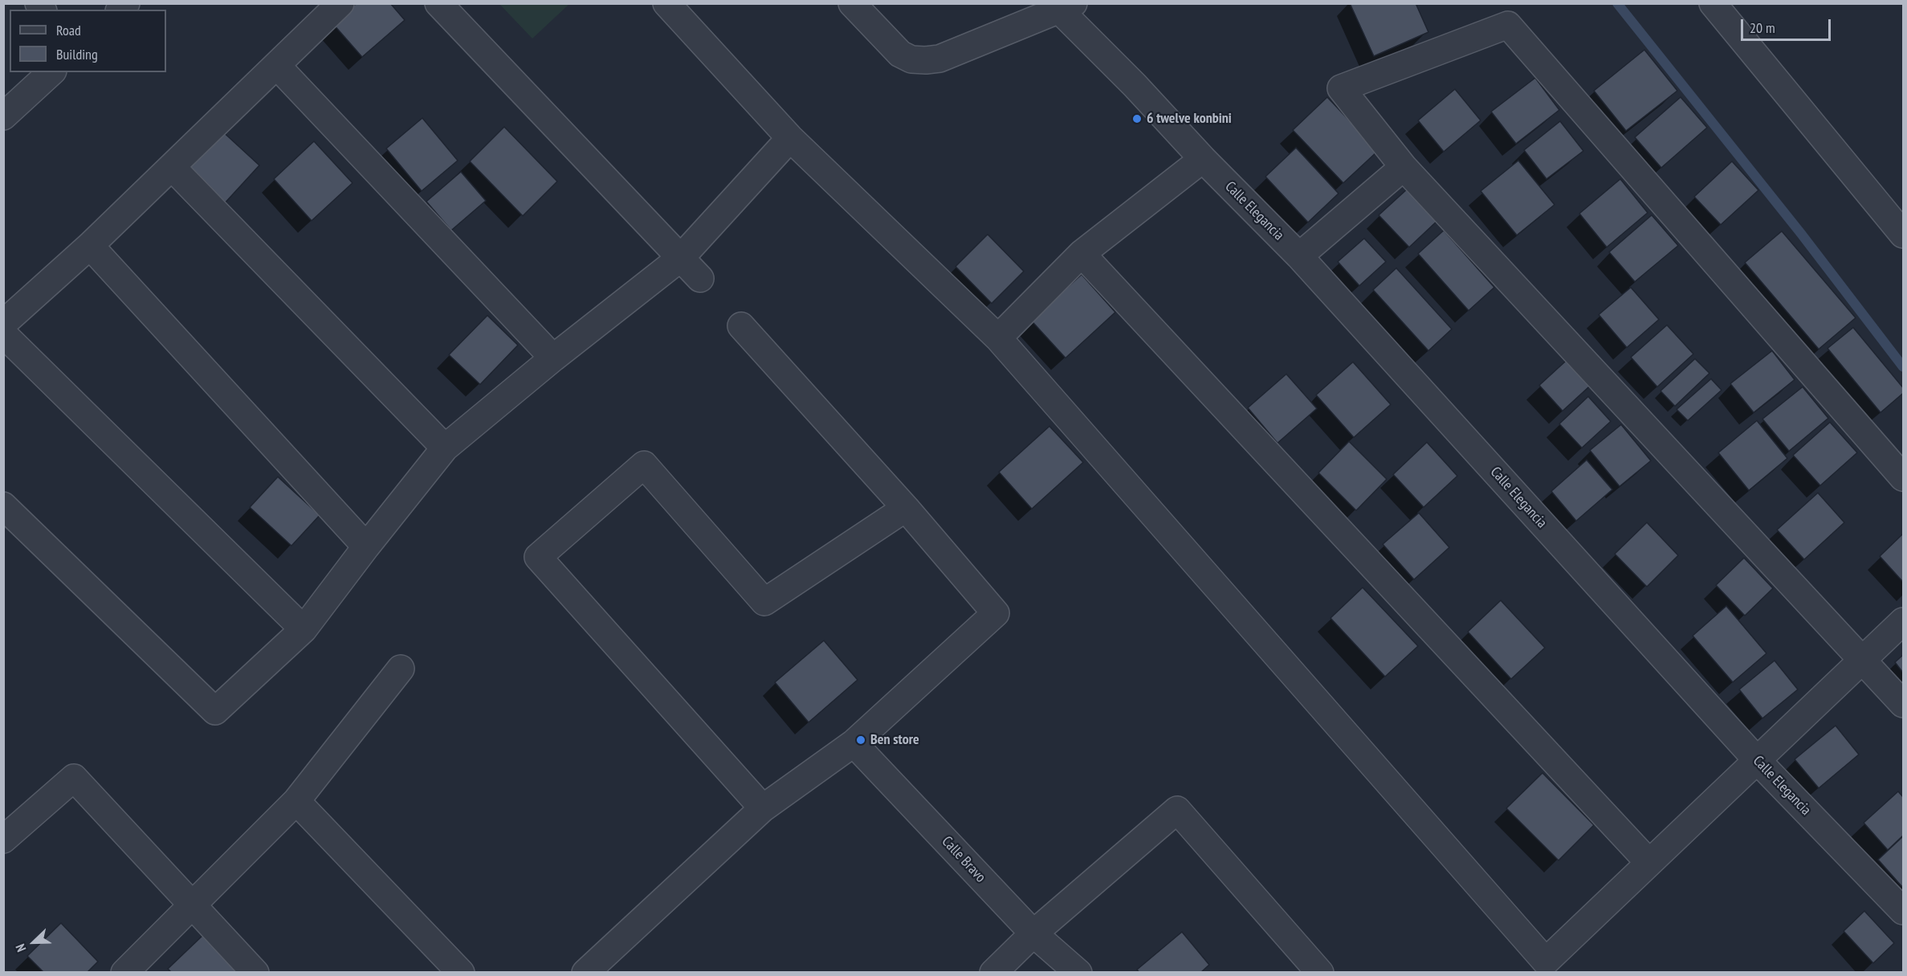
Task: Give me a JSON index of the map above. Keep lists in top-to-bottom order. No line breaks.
{"streets":{"street":["Calle Elegancia","Calle Bravo"]},"places":["6 twelve konbini","Ben store"],"legend":["Road","Building"],"scale_bar":"20 m","north":"bottom left"}
